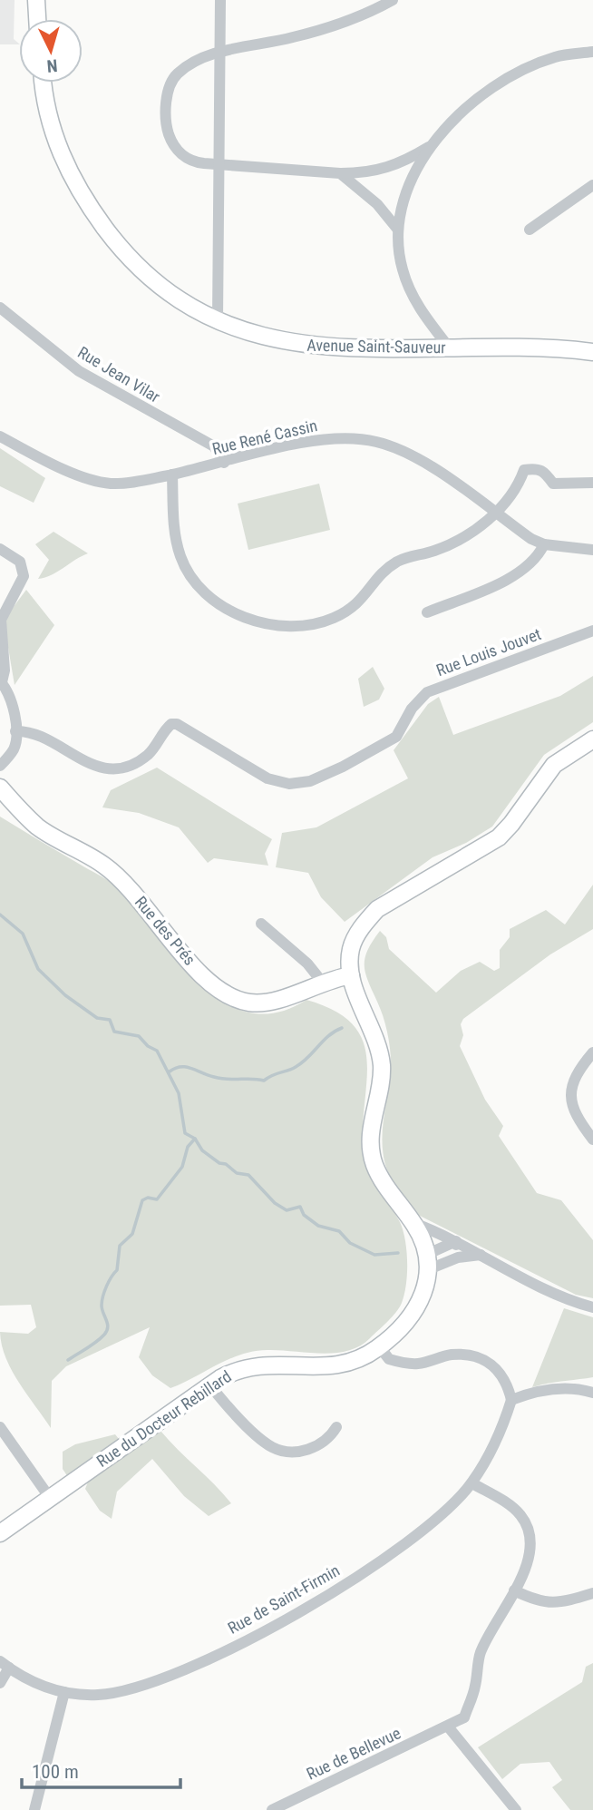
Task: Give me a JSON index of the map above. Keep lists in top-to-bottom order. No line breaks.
{"streets":{"main road":["Avenue Saint-Sauveur","Rue des Prés","Rue du Docteur Rebillard"],"street":["Rue Jean Vilar","Rue René Cassin","Rue Louis Jouvet","Rue de Saint-Firmin","Rue de Bellevue"]},"crossings":[["Rue Jean Vilar","Rue René Cassin"]],"scale_bar":"100 m","north":"bottom"}
